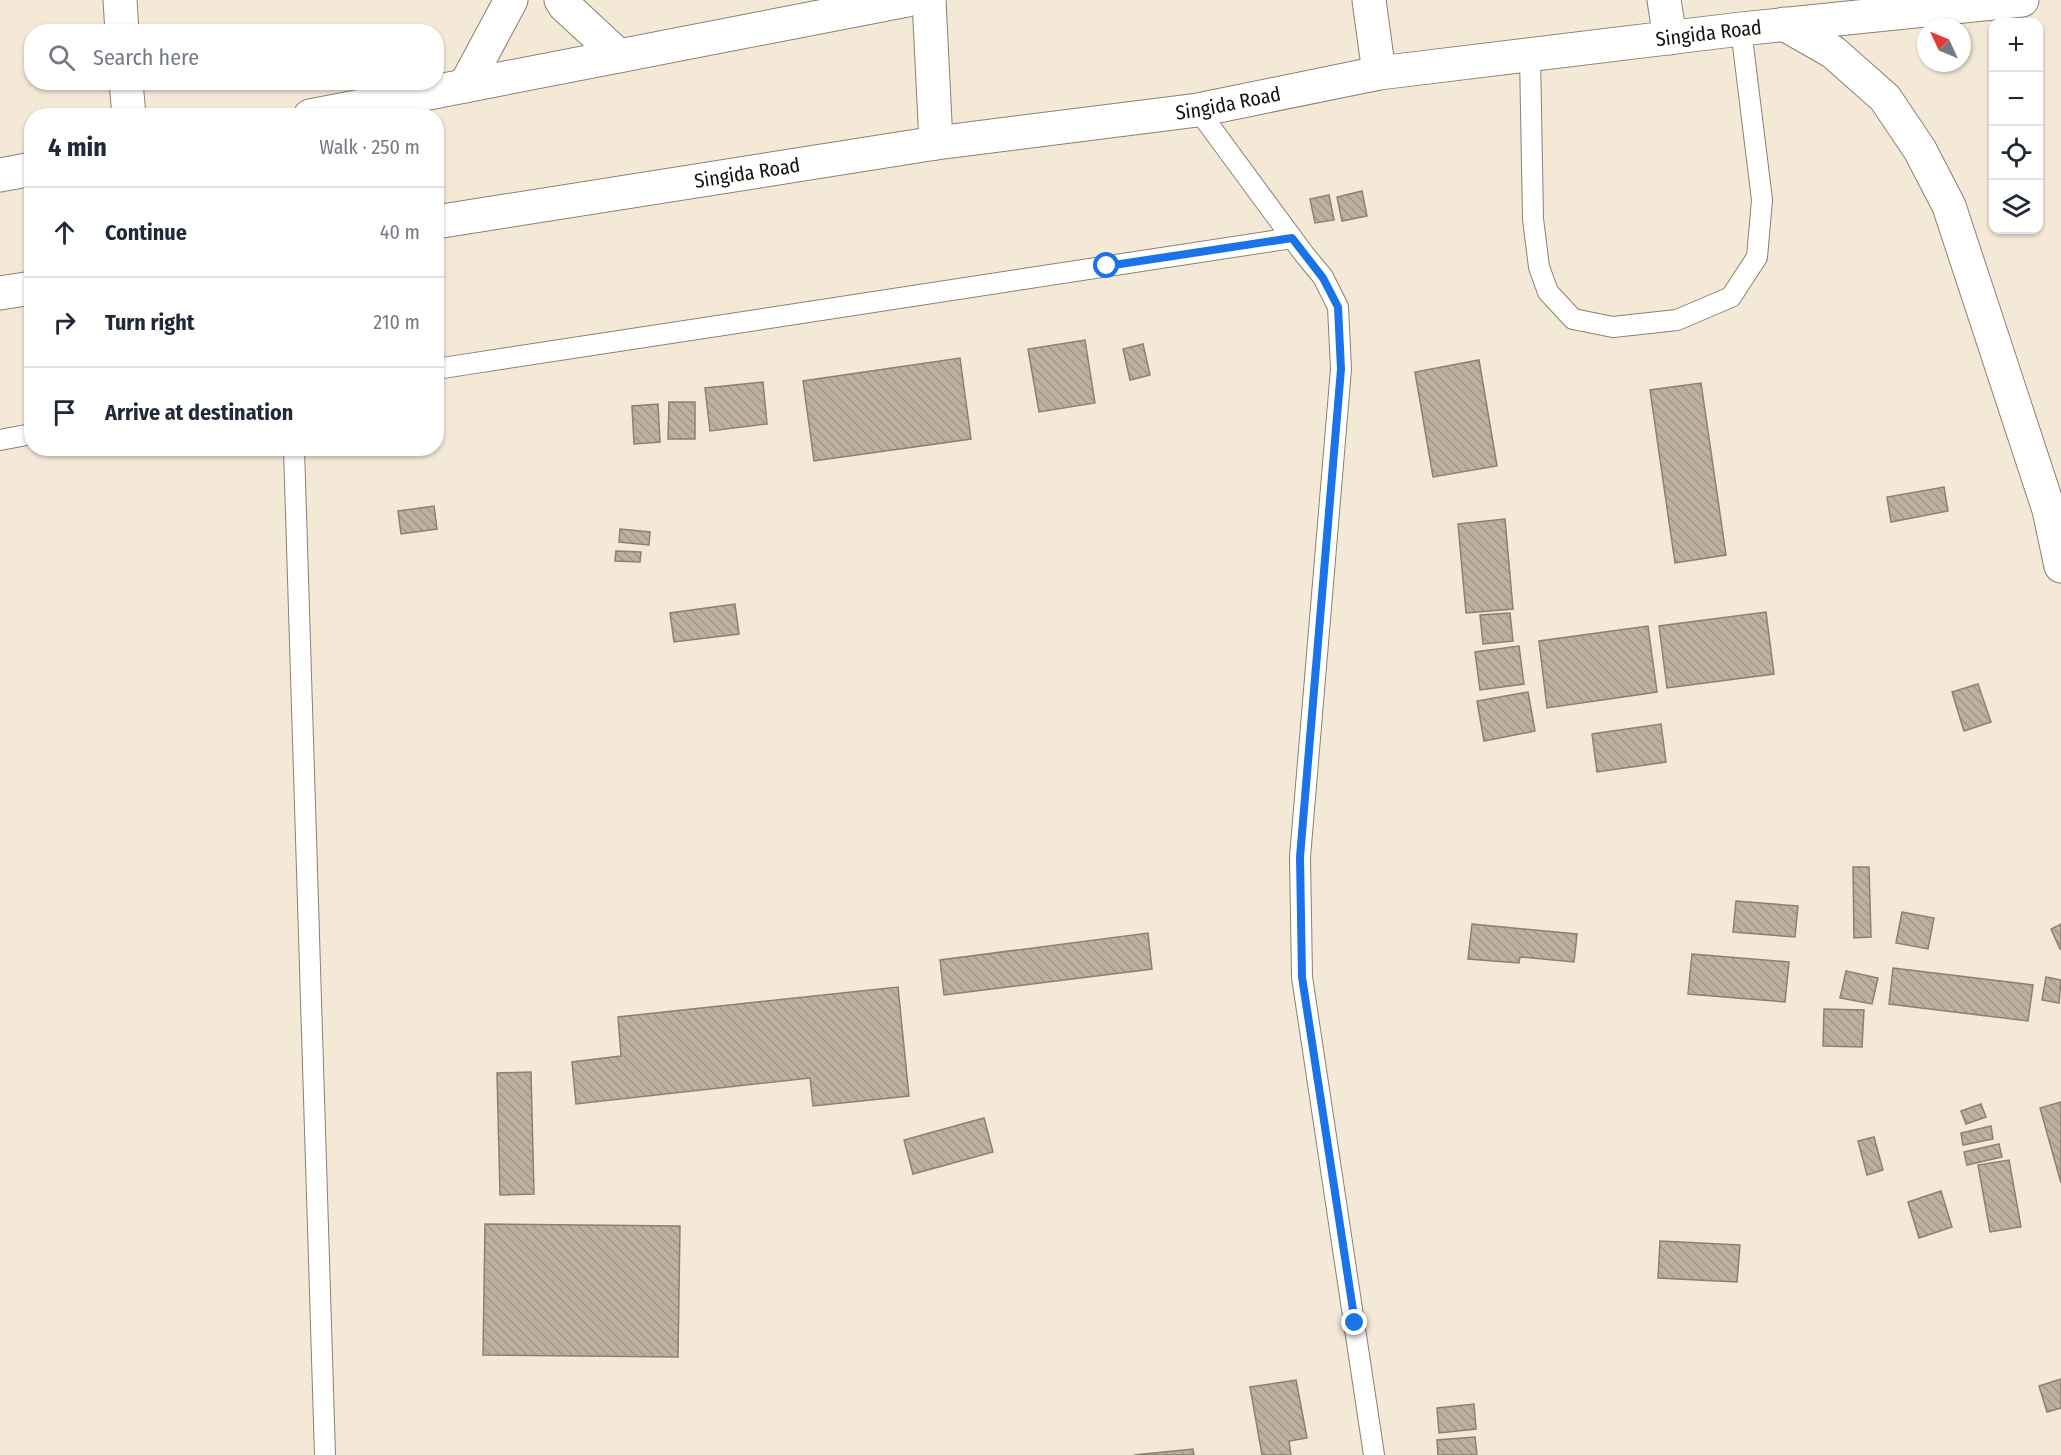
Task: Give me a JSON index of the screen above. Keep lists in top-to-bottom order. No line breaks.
{"streets":{"main road":["Singida Road"]},"north":"top left","page":{"map_buttons":["+","−"],"search":"Search here","heading":["4 min","Walk · 250 m"],"list":[["Continue","40 m"],["Turn right","210 m"],"Arrive at destination"]}}
